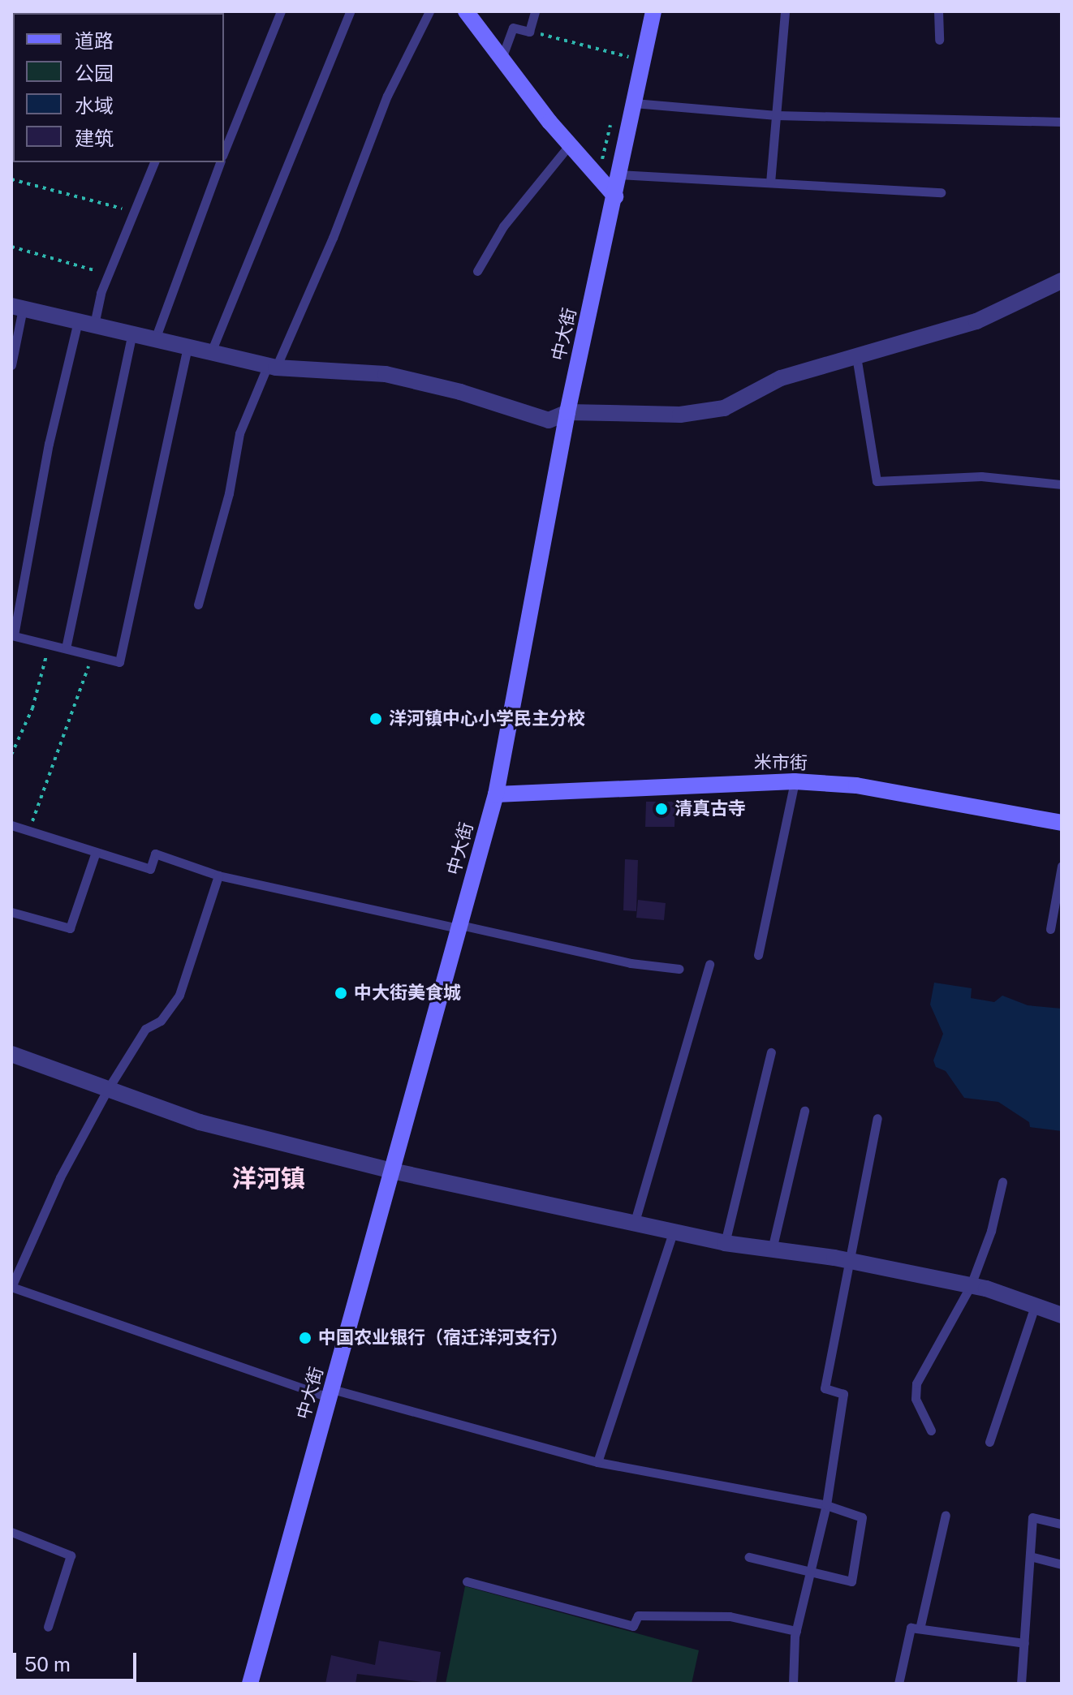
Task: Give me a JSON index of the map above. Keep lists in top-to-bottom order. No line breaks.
{"streets":{"street":["中大街","米市街"]},"crossings":[["中大街","米市街"]],"districts":["洋河镇"],"places":["洋河镇中心小学民主分校","清真古寺","中大街美食城","中国农业银行（宿迁洋河支行）"],"legend":["道路","公园","水域","建筑"],"scale_bar":"50 m"}
